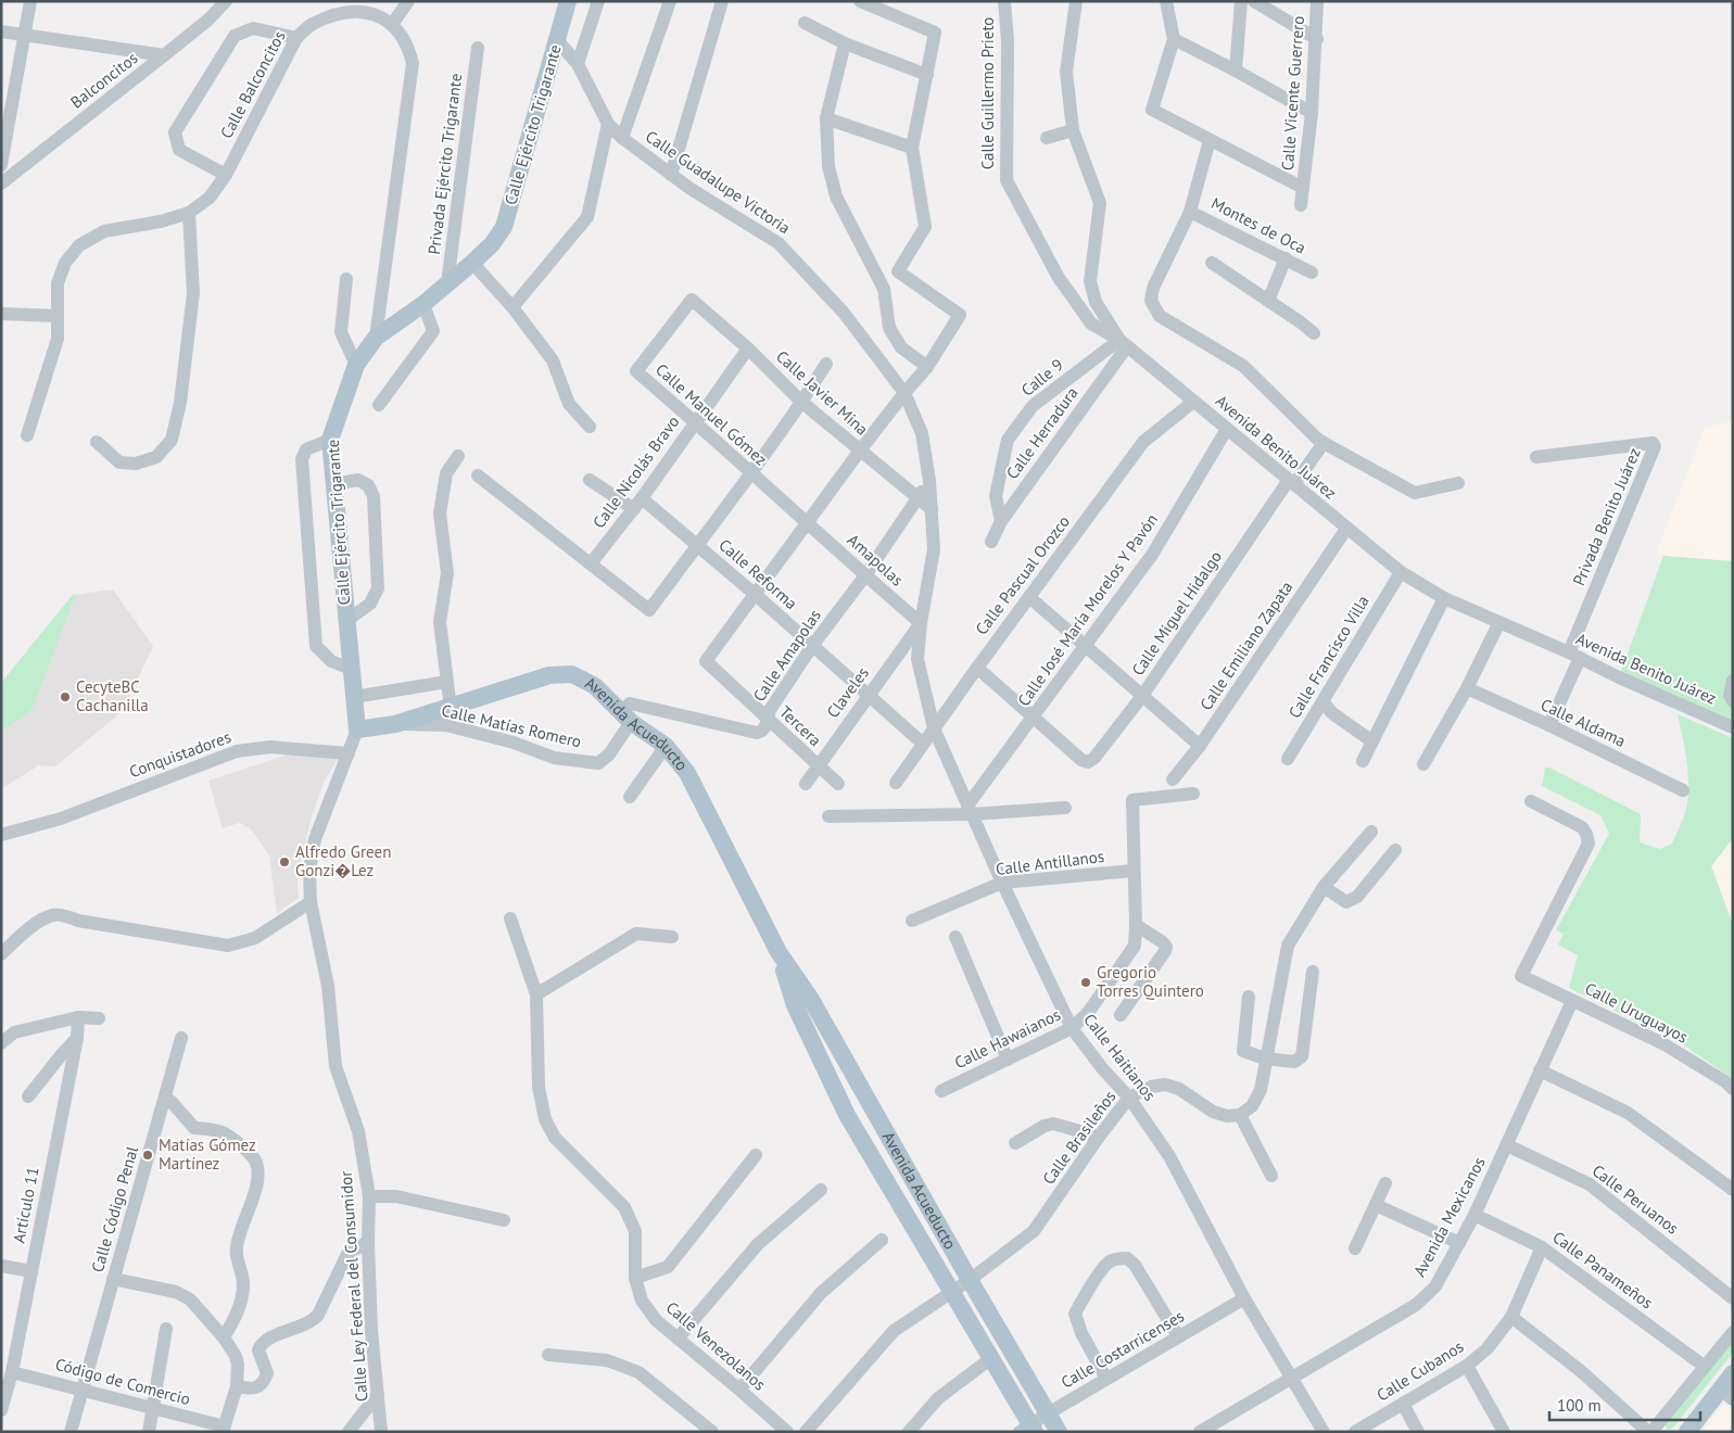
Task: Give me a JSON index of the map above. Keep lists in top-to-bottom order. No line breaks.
{"streets":{"main road":["Calle Ejército Trigarante","Avenida Acueducto"],"street":["Balconcitos","Calle Balconcitos","Calle Guillermo Prieto","Calle Vicente Guerrero","Privada Ejército Trigarante","Calle Guadalupe Victoria","Montes de Oca","Calle 9","Calle Javier Mina","Calle Manuel Gómez","Calle Herradura","Avenida Benito Juárez","Calle Nicolás Bravo","Privada Benito Juárez","Amapolas","Calle Reforma","Calle Pascual Orozco","Calle José María Morelos Y Pavón","Calle Miguel Hidalgo","Calle Emiliano Zapata","Calle Amapolas","Calle Francisco Villa","Claveles","Calle Aldama","Calle Matías Romero","Tercera","Conquistadores","Calle Antillanos","Calle Uruguayos","Calle Hawaianos","Calle Haitianos","Calle Brasileños","Calle Peruanos","Artículo 11","Calle Código Penal","Avenida Mexicanos","Calle Panameños","Calle Ley Federal del Consumidor","Calle Venezolanos","Calle Costarricenses","Calle Cubanos","Código de Comercio"]},"crossings":[["Calle Balconcitos","Calle Ejército Trigarante"],["Calle Guillermo Prieto","Calle 9"],["Calle Guillermo Prieto","Calle Herradura"],["Calle Guillermo Prieto","Avenida Benito Juárez"],["Calle Ejército Trigarante","Privada Ejército Trigarante"],["Calle Ejército Trigarante","Calle Guadalupe Victoria"],["Calle Ejército Trigarante","Avenida Acueducto"],["Calle Ejército Trigarante","Calle Ley Federal del Consumidor"],["Calle Guadalupe Victoria","Calle Javier Mina"],["Calle Guadalupe Victoria","Amapolas"],["Calle Guadalupe Victoria","Calle Amapolas"],["Calle Guadalupe Victoria","Claveles"],["Calle Guadalupe Victoria","Calle Haitianos"],["Calle 9","Calle Herradura"],["Calle 9","Avenida Benito Juárez"],["Calle Javier Mina","Calle Manuel Gómez"],["Calle Javier Mina","Calle Nicolás Bravo"],["Calle Javier Mina","Calle Amapolas"],["Calle Manuel Gómez","Calle Nicolás Bravo"],["Calle Manuel Gómez","Amapolas"],["Calle Herradura","Avenida Benito Juárez"],["Avenida Benito Juárez","Privada Benito Juárez"],["Avenida Benito Juárez","Calle Pascual Orozco"],["Avenida Benito Juárez","Calle José María Morelos Y Pavón"],["Avenida Benito Juárez","Calle Miguel Hidalgo"],["Avenida Benito Juárez","Calle Emiliano Zapata"],["Avenida Benito Juárez","Calle Francisco Villa"],["Calle Nicolás Bravo","Calle Reforma"],["Amapolas","Calle Amapolas"],["Amapolas","Claveles"],["Amapolas","Calle Haitianos"],["Calle Reforma","Calle Pascual Orozco"],["Calle Reforma","Calle Amapolas"],["Calle Reforma","Claveles"],["Calle Reforma","Tercera"],["Calle Pascual Orozco","Calle Haitianos"],["Calle José María Morelos Y Pavón","Calle Miguel Hidalgo"],["Calle José María Morelos Y Pavón","Calle Haitianos"],["Calle Amapolas","Calle Matías Romero"],["Calle Amapolas","Avenida Acueducto"],["Calle Amapolas","Tercera"],["Claveles","Tercera"],["Claveles","Calle Haitianos"],["Calle Matías Romero","Avenida Acueducto"],["Avenida Acueducto","Calle Brasileños"],["Avenida Acueducto","Calle Ley Federal del Consumidor"],["Avenida Acueducto","Calle Costarricenses"],["Conquistadores","Calle Ley Federal del Consumidor"],["Calle Antillanos","Calle Hawaianos"],["Calle Antillanos","Calle Haitianos"],["Calle Uruguayos","Avenida Mexicanos"],["Calle Hawaianos","Calle Haitianos"],["Calle Haitianos","Calle Brasileños"],["Calle Haitianos","Avenida Mexicanos"],["Calle Haitianos","Calle Costarricenses"],["Calle Peruanos","Avenida Mexicanos"],["Artículo 11","Código de Comercio"],["Calle Código Penal","Código de Comercio"],["Avenida Mexicanos","Calle Panameños"],["Calle Panameños","Calle Cubanos"]],"places":["CecyteBC Cachanilla","Alfredo Green Gonzi�Lez","Gregorio Torres Quintero","Matías Gómez Martínez"],"scale_bar":"100 m"}
